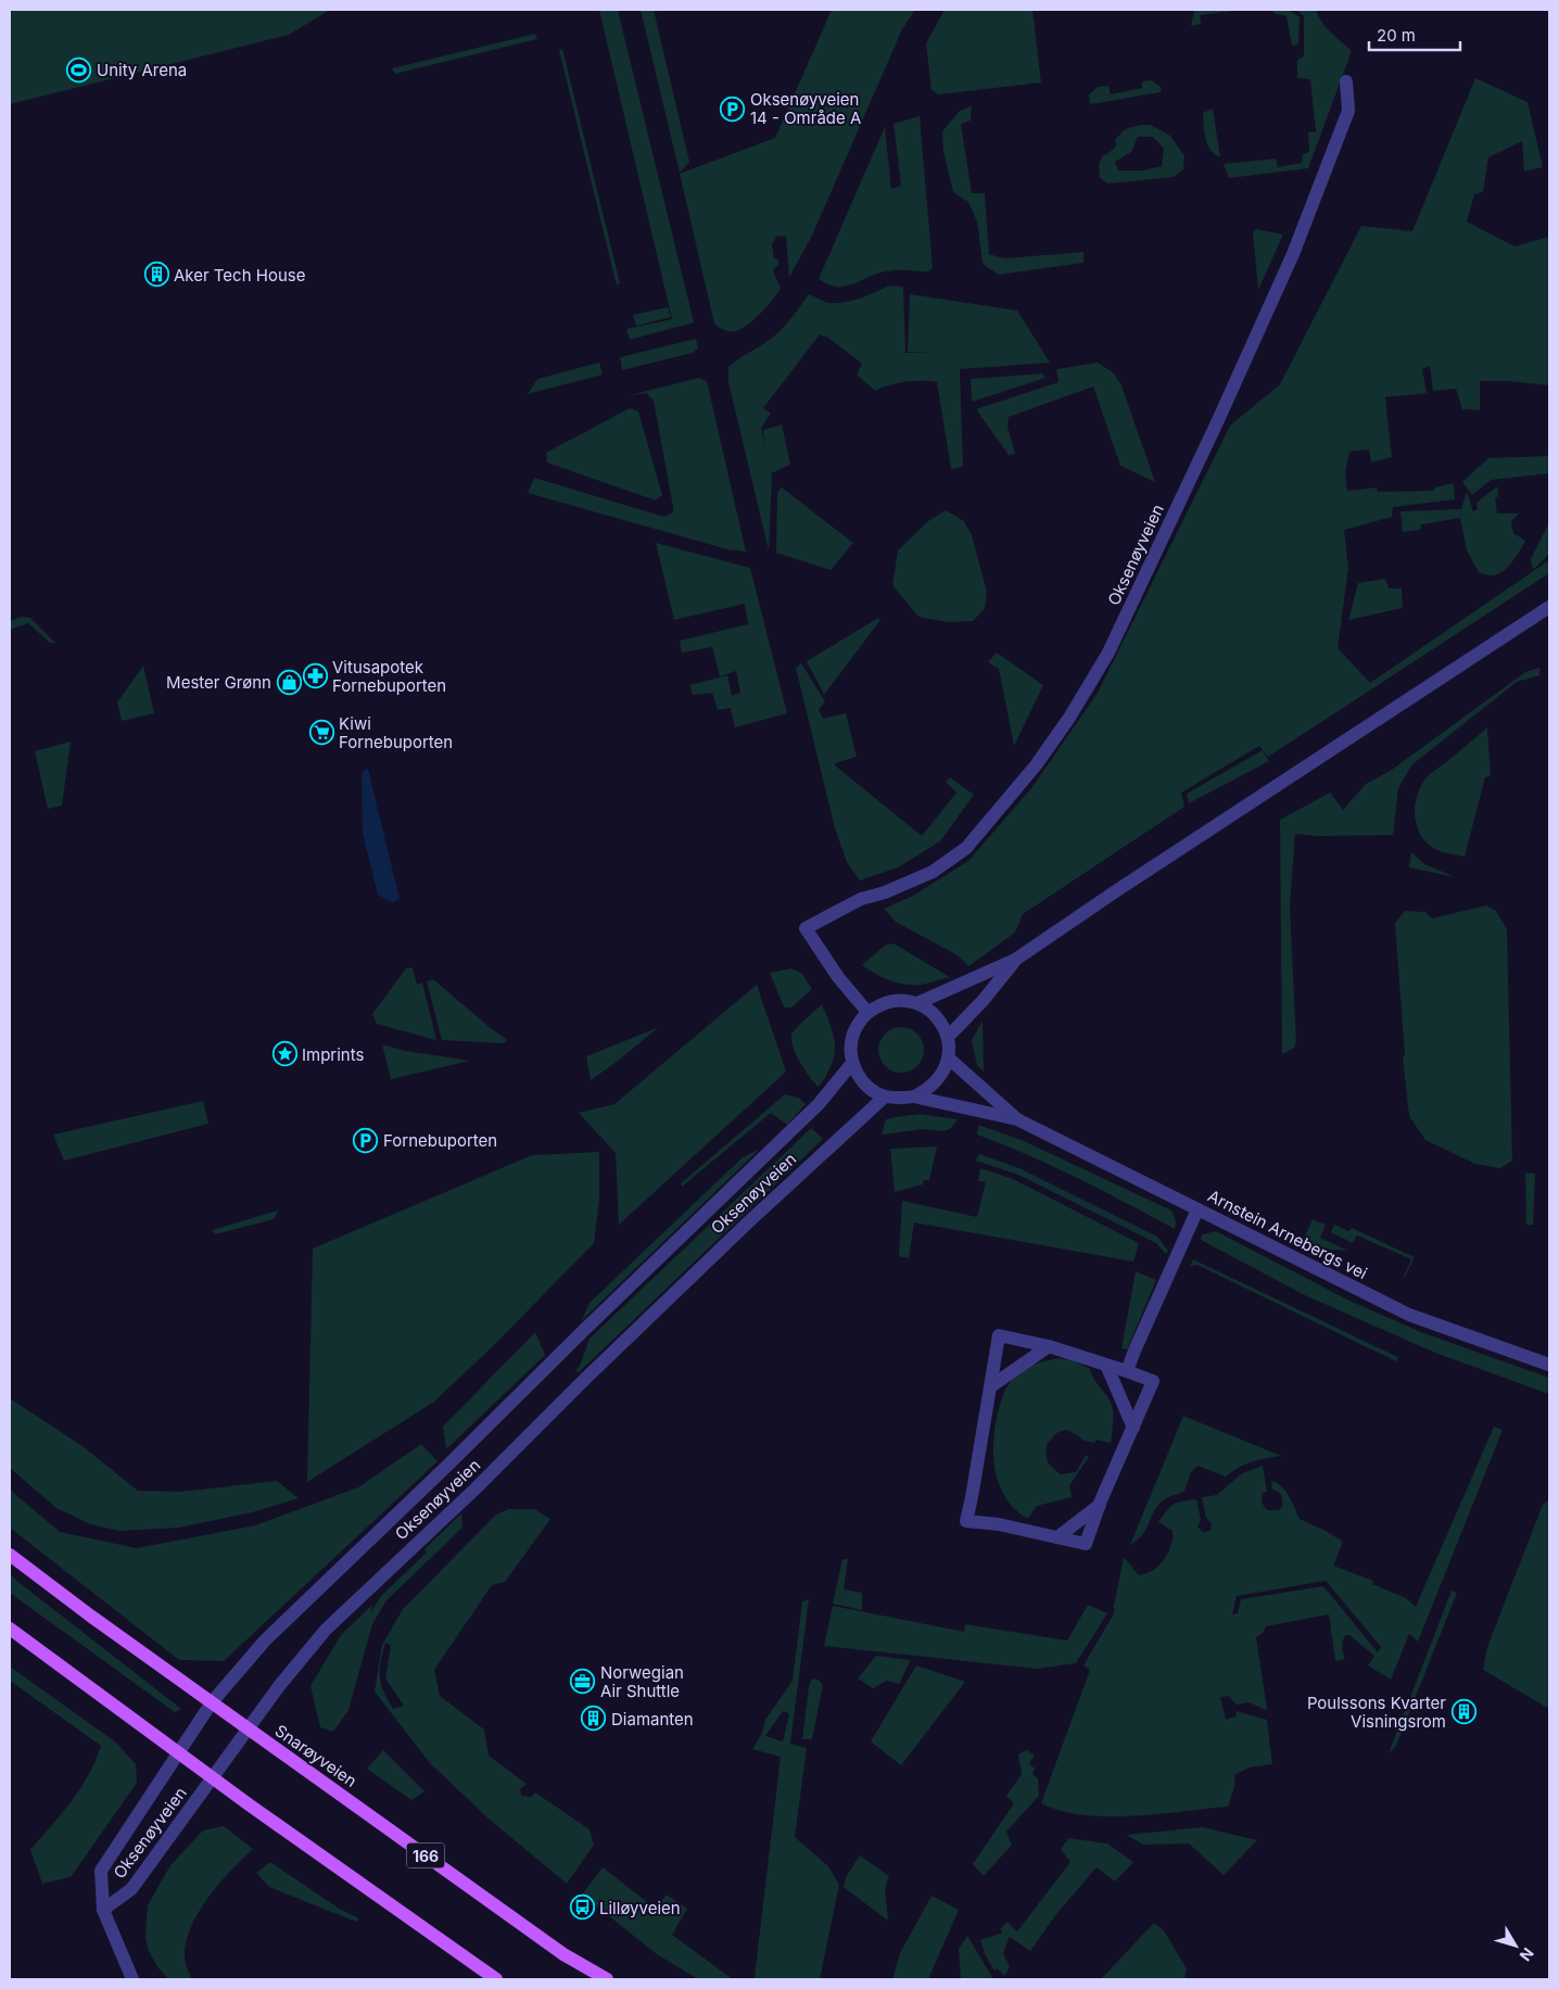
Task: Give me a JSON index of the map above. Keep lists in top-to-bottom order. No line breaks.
{"streets":{"main road":["Snarøyveien","166"],"street":["Oksenøyveien","Arnstein Arnebergs vei"]},"crossings":[["Oksenøyveien","Arnstein Arnebergs vei"],["Oksenøyveien","Snarøyveien"]],"places":{"sports":["Unity Arena"],"parking":["Oksenøyveien 14 - Område A","Fornebuporten"],"building":["Aker Tech House","Poulssons Kvarter Visningsrom","Diamanten"],"pharmacy":["Vitusapotek Fornebuporten"],"shop":["Mester Grønn"],"supermarket":["Kiwi Fornebuporten"],"place":["Imprints"],"office":["Norwegian Air Shuttle"],"bus stop":["Lilløyveien"]},"scale_bar":"20 m","north":"bottom right"}
